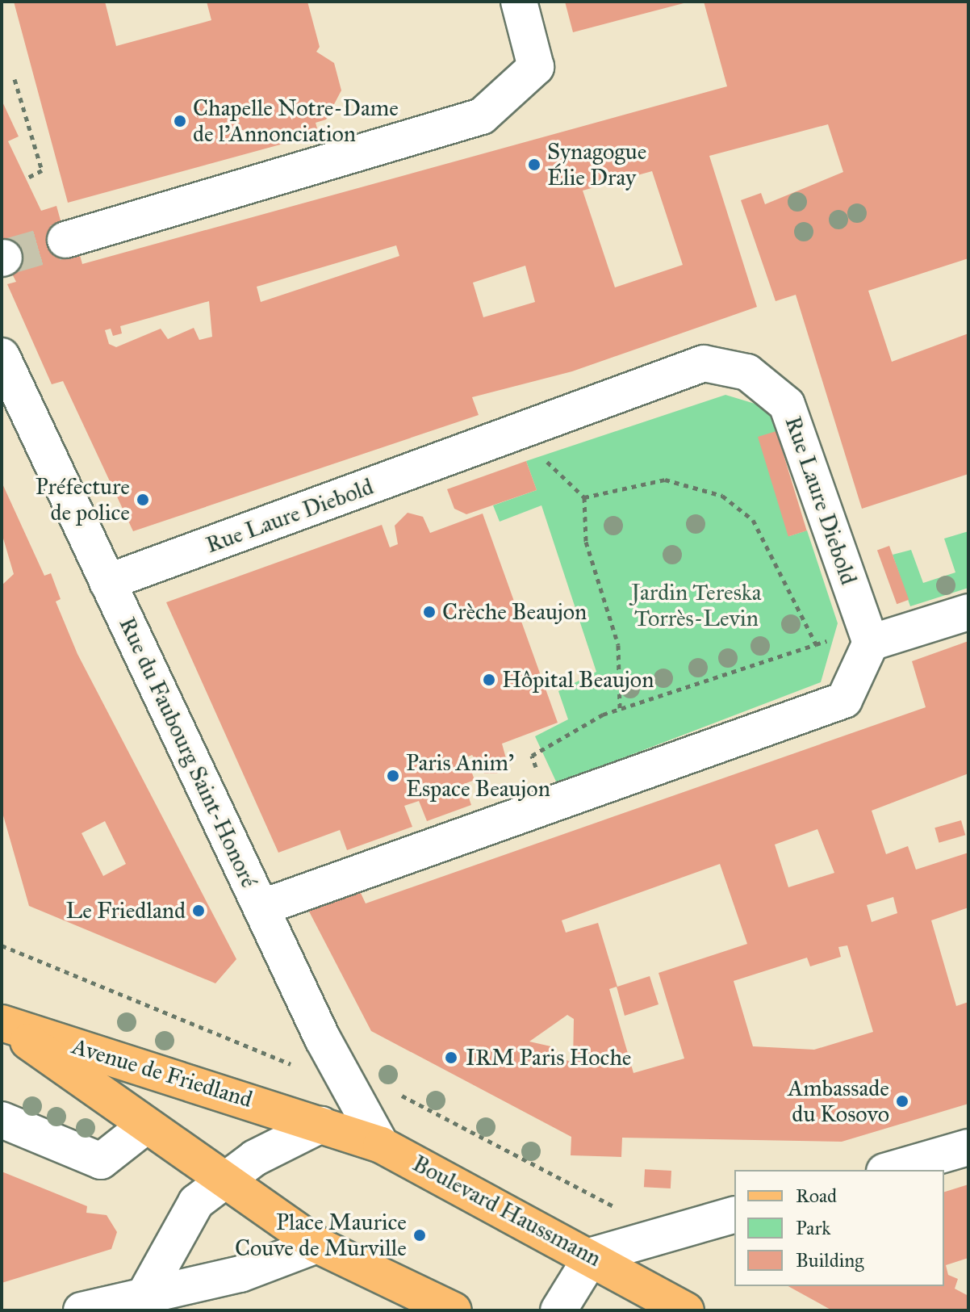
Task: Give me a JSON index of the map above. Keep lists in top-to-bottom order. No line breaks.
{"streets":{"main road":["Avenue de Friedland","Boulevard Haussmann"],"street":["Rue Laure Diebold","Rue du Faubourg Saint-Honoré"]},"crossings":[["Rue Laure Diebold","Rue du Faubourg Saint-Honoré"],["Rue du Faubourg Saint-Honoré","Boulevard Haussmann"],["Avenue de Friedland","Boulevard Haussmann"]],"parks":["Jardin Tereska Torrès-Levin"],"places":["Chapelle Notre-Dame de l'Annonciation","Synagogue Élie Dray","Préfecture de police","Crèche Beaujon","Hôpital Beaujon","Paris Anim' Espace Beaujon","Le Friedland","IRM Paris Hoche","Ambassade du Kosovo","Place Maurice Couve de Murville"],"legend":["Road","Park","Building"]}
